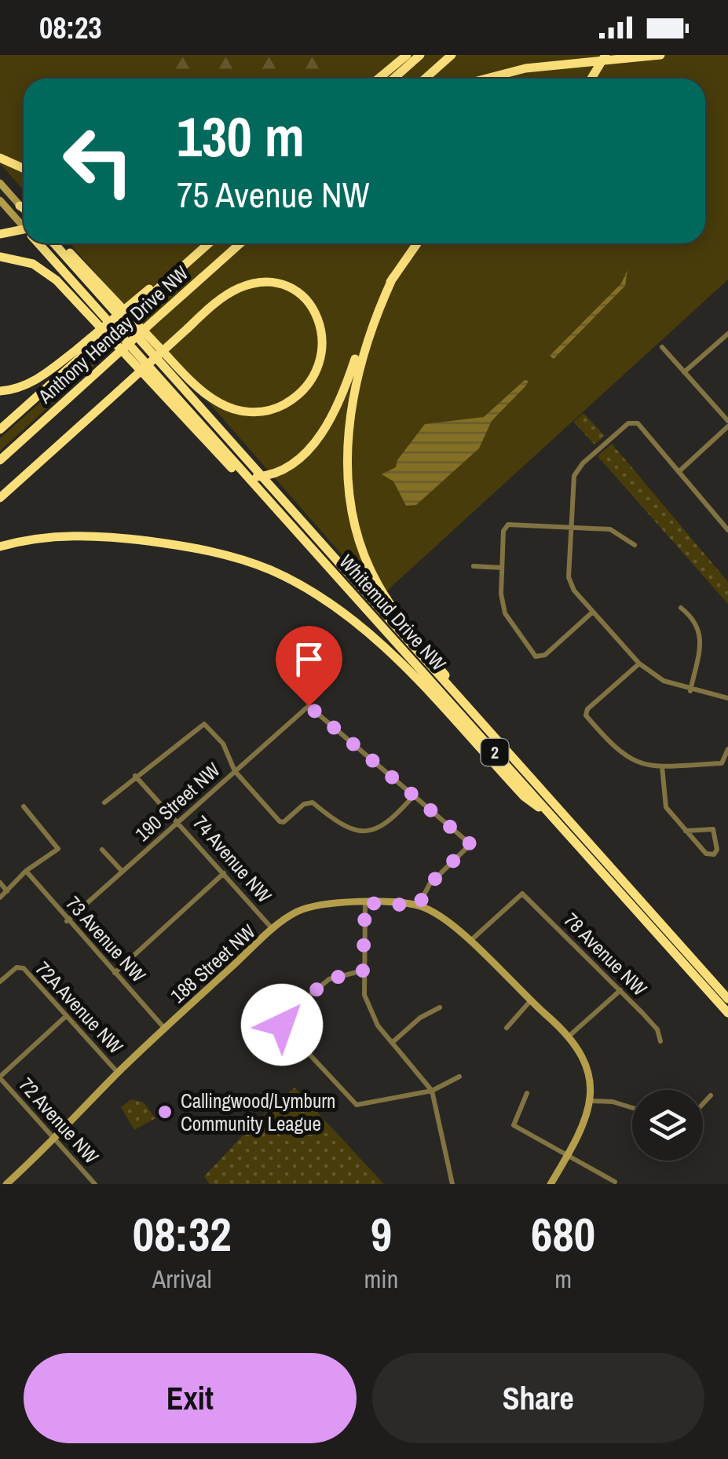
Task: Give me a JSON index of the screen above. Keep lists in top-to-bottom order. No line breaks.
{"streets":{"highway":["Anthony Henday Drive NW","Whitemud Drive NW","2"],"street":["190 Street NW","74 Avenue NW","73 Avenue NW","78 Avenue NW","188 Street NW","72A Avenue NW","72 Avenue NW"]},"crossings":[["190 Street NW","74 Avenue NW"],["190 Street NW","73 Avenue NW"],["74 Avenue NW","188 Street NW"],["73 Avenue NW","188 Street NW"],["188 Street NW","72A Avenue NW"],["188 Street NW","72 Avenue NW"]],"places":["Callingwood/Lymburn Community League"],"page":{"status":"08:23","turn":["130 m","75 Avenue NW"],"eta":["08:32","Arrival","9","min","680","m"],"buttons":["Exit","Share"]}}
